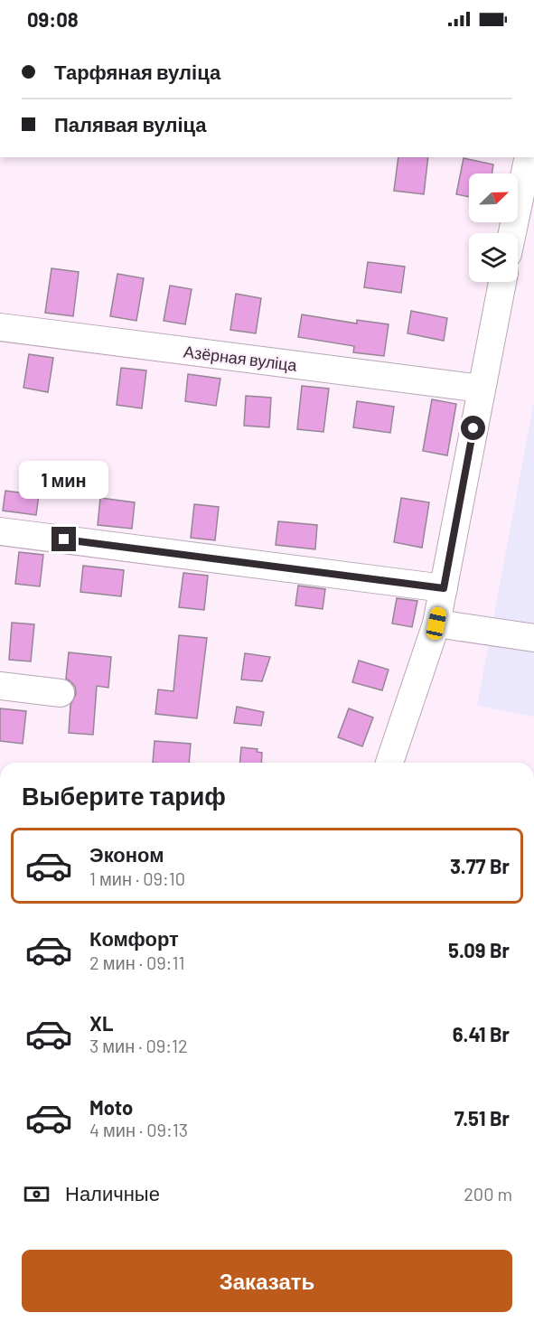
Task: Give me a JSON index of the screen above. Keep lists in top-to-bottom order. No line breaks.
{"streets":{"street":["Азёрная вуліца"]},"north":"top right","page":{"status":"09:08","banner":["Тарфяная вуліца","Палявая вуліца"],"bubble":"1 мин","heading":"Выберите тариф","list":[{"name":"Эконом","note":"1 мин · 09:10","value":"3.77 Br"},{"name":"Комфорт","note":"2 мин · 09:11","value":"5.09 Br"},{"name":"XL","note":"3 мин · 09:12","value":"6.41 Br"},{"name":"Moto","note":"4 мин · 09:13","value":"7.51 Br"}],"pay":["Наличные","200 m"],"buttons":"Заказать"}}
